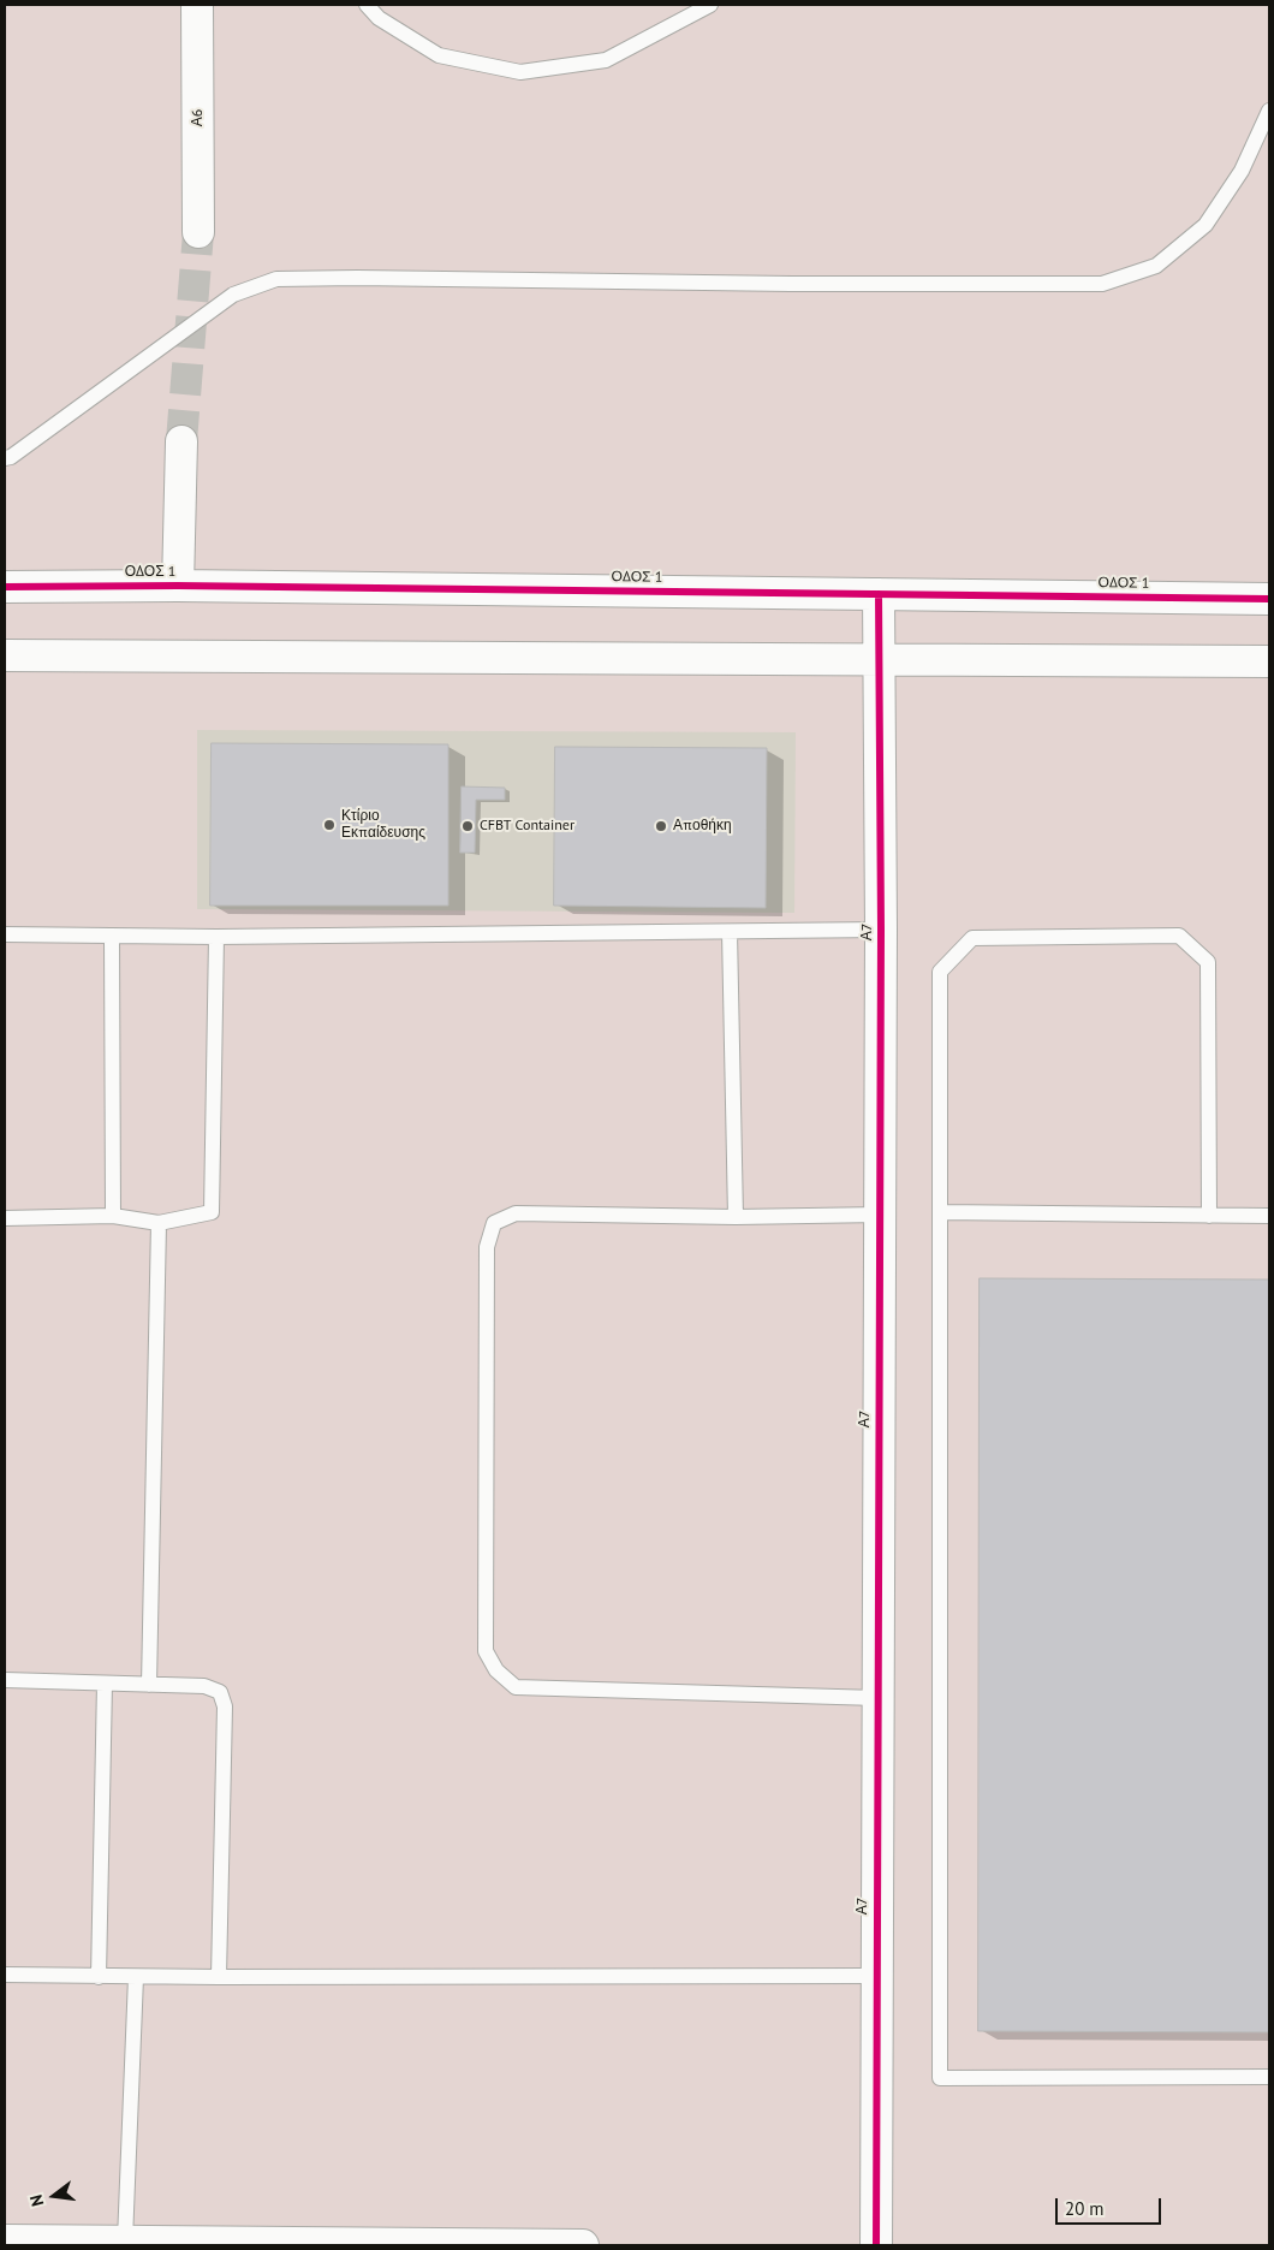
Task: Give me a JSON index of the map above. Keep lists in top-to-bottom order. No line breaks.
{"streets":{"street":["Α6","ΟΔΟΣ 1","Α7"]},"crossings":[["ΟΔΟΣ 1","Α7"]],"places":["Κτίριο Εκπαίδευσης","CFBT Container","Αποθήκη"],"scale_bar":"20 m","north":"left"}
